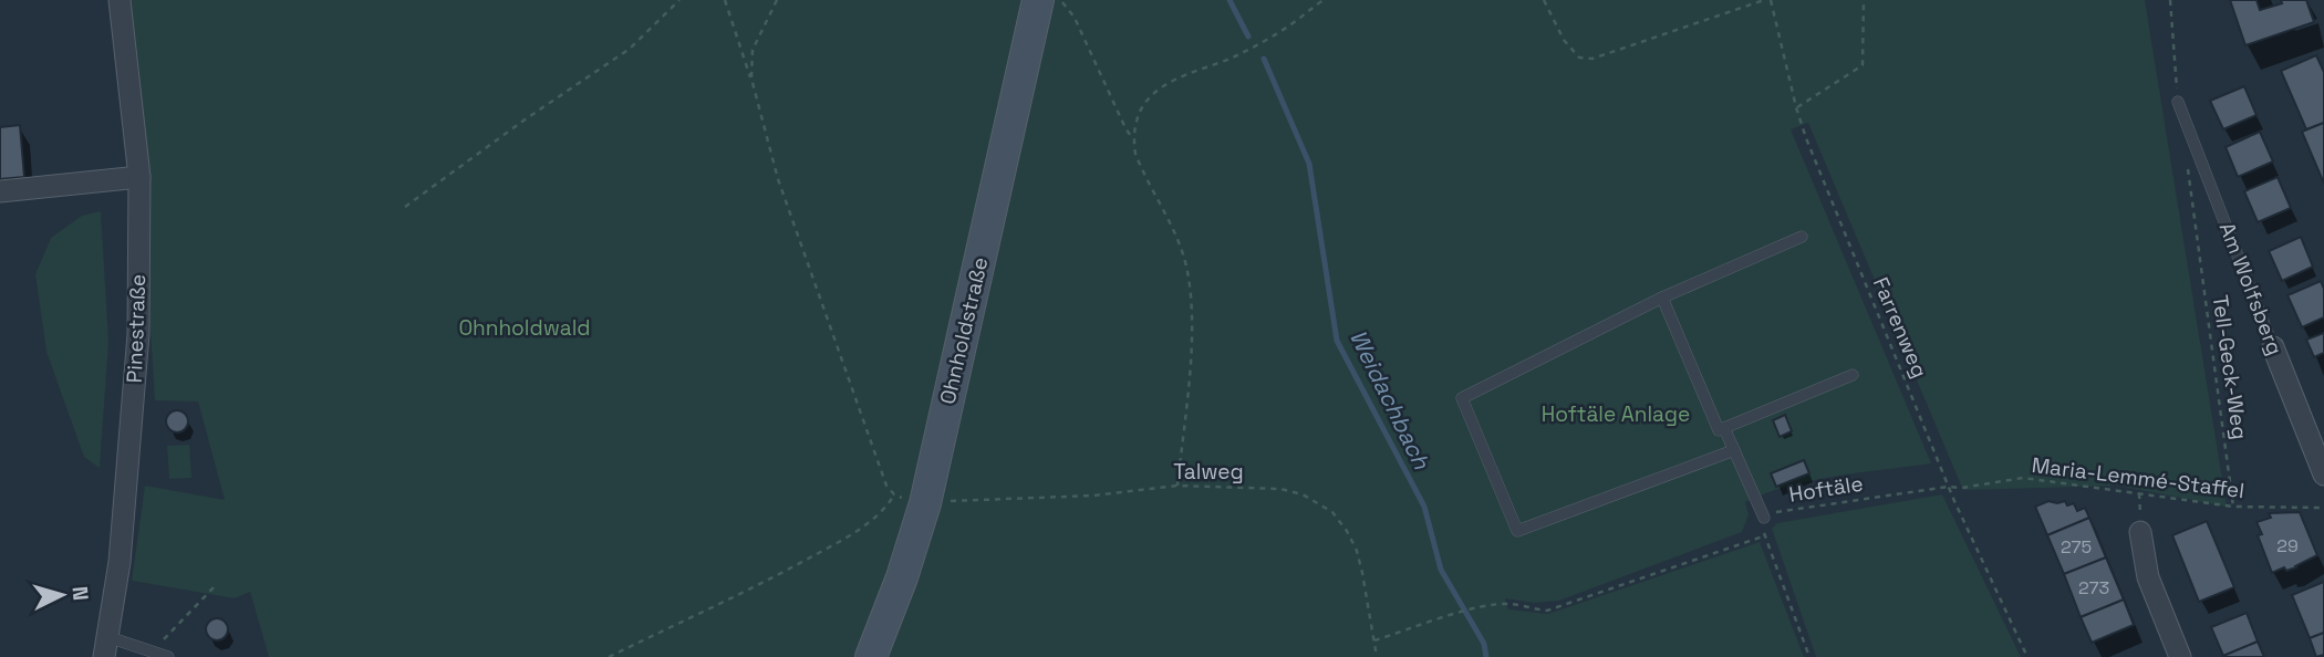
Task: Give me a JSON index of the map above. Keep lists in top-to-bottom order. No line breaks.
{"streets":{"main road":["Ohnholdstraße"],"street":["Am Wolfsberg","Pinestraße"],"path":["Farrenweg","Tell-Geck-Weg","Talweg","Maria-Lemmé-Staffel","Hoftäle"]},"crossings":[["Farrenweg","Maria-Lemmé-Staffel"],["Farrenweg","Hoftäle"],["Ohnholdstraße","Talweg"],["Tell-Geck-Weg","Maria-Lemmé-Staffel"],["Maria-Lemmé-Staffel","Hoftäle"]],"water":["Weidachbach"],"parks":["Ohnholdwald","Hoftäle Anlage"],"house_numbers":["29","275","273"],"north":"right"}
